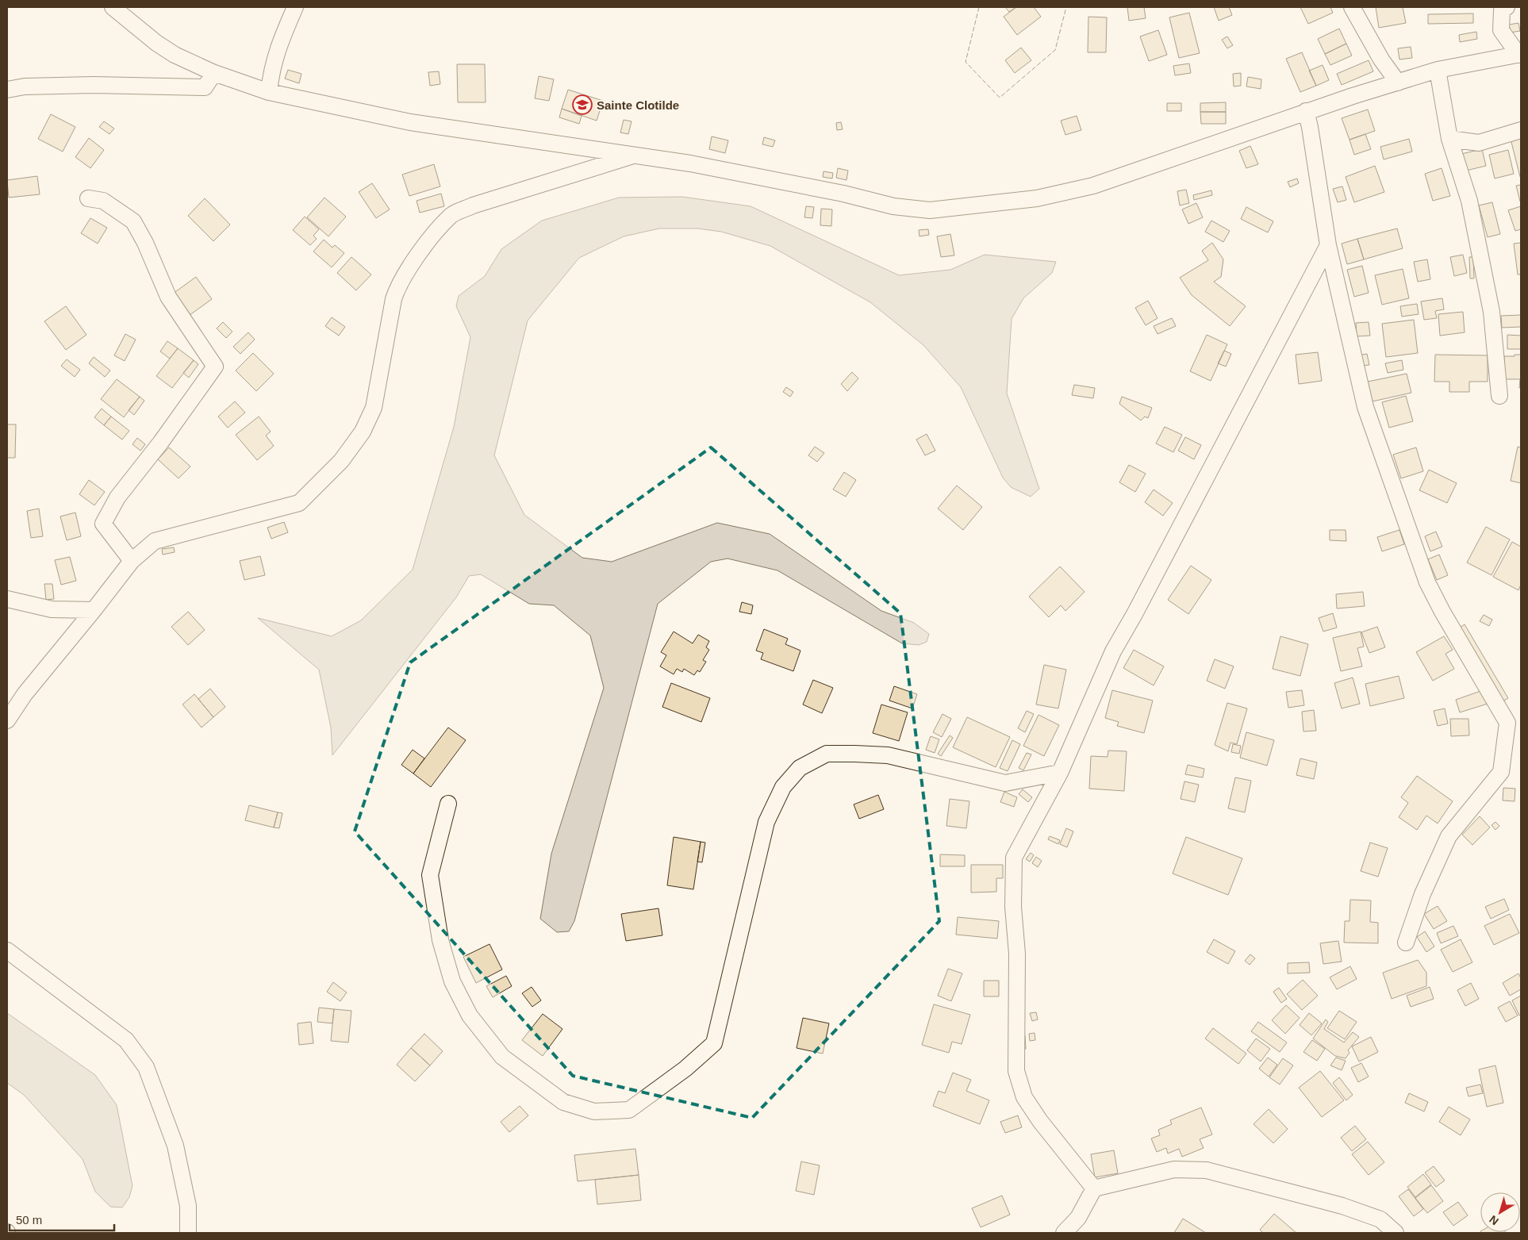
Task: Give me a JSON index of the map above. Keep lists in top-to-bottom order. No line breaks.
{"places":{"school or university":["Sainte Clotilde"]},"scale_bar":"50 m","north":"bottom left"}
